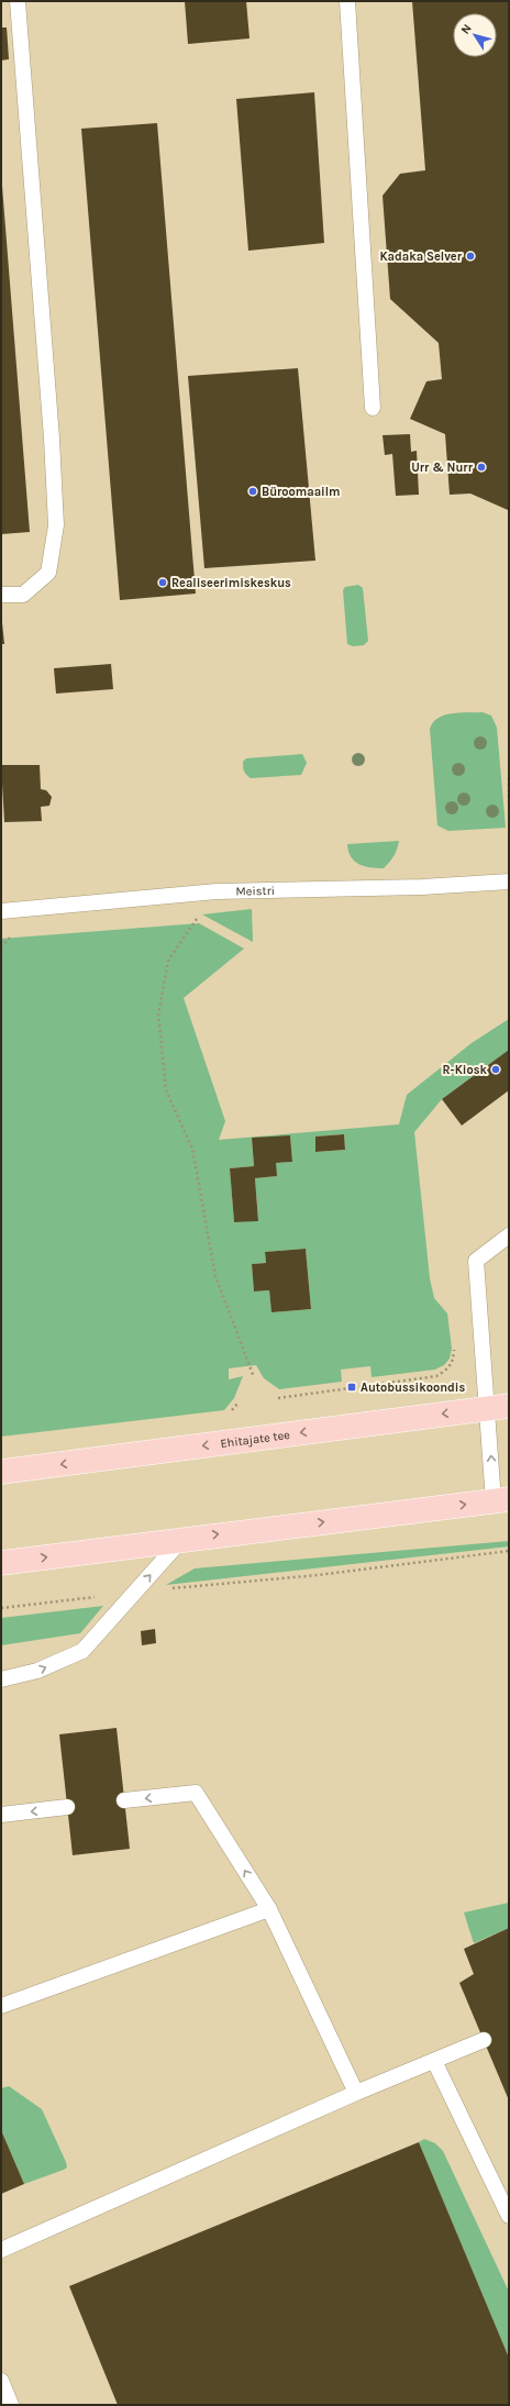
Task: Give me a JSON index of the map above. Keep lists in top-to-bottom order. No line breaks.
{"streets":{"main road":["Ehitajate tee"],"lane":["Meistri"]},"places":{"other":["Kadaka Selver","Urr & Nurr","Büroomaailm","Realiseerimiskeskus","R-Kiosk"],"transit":["Autobussikoondis"]},"north":"top left"}
